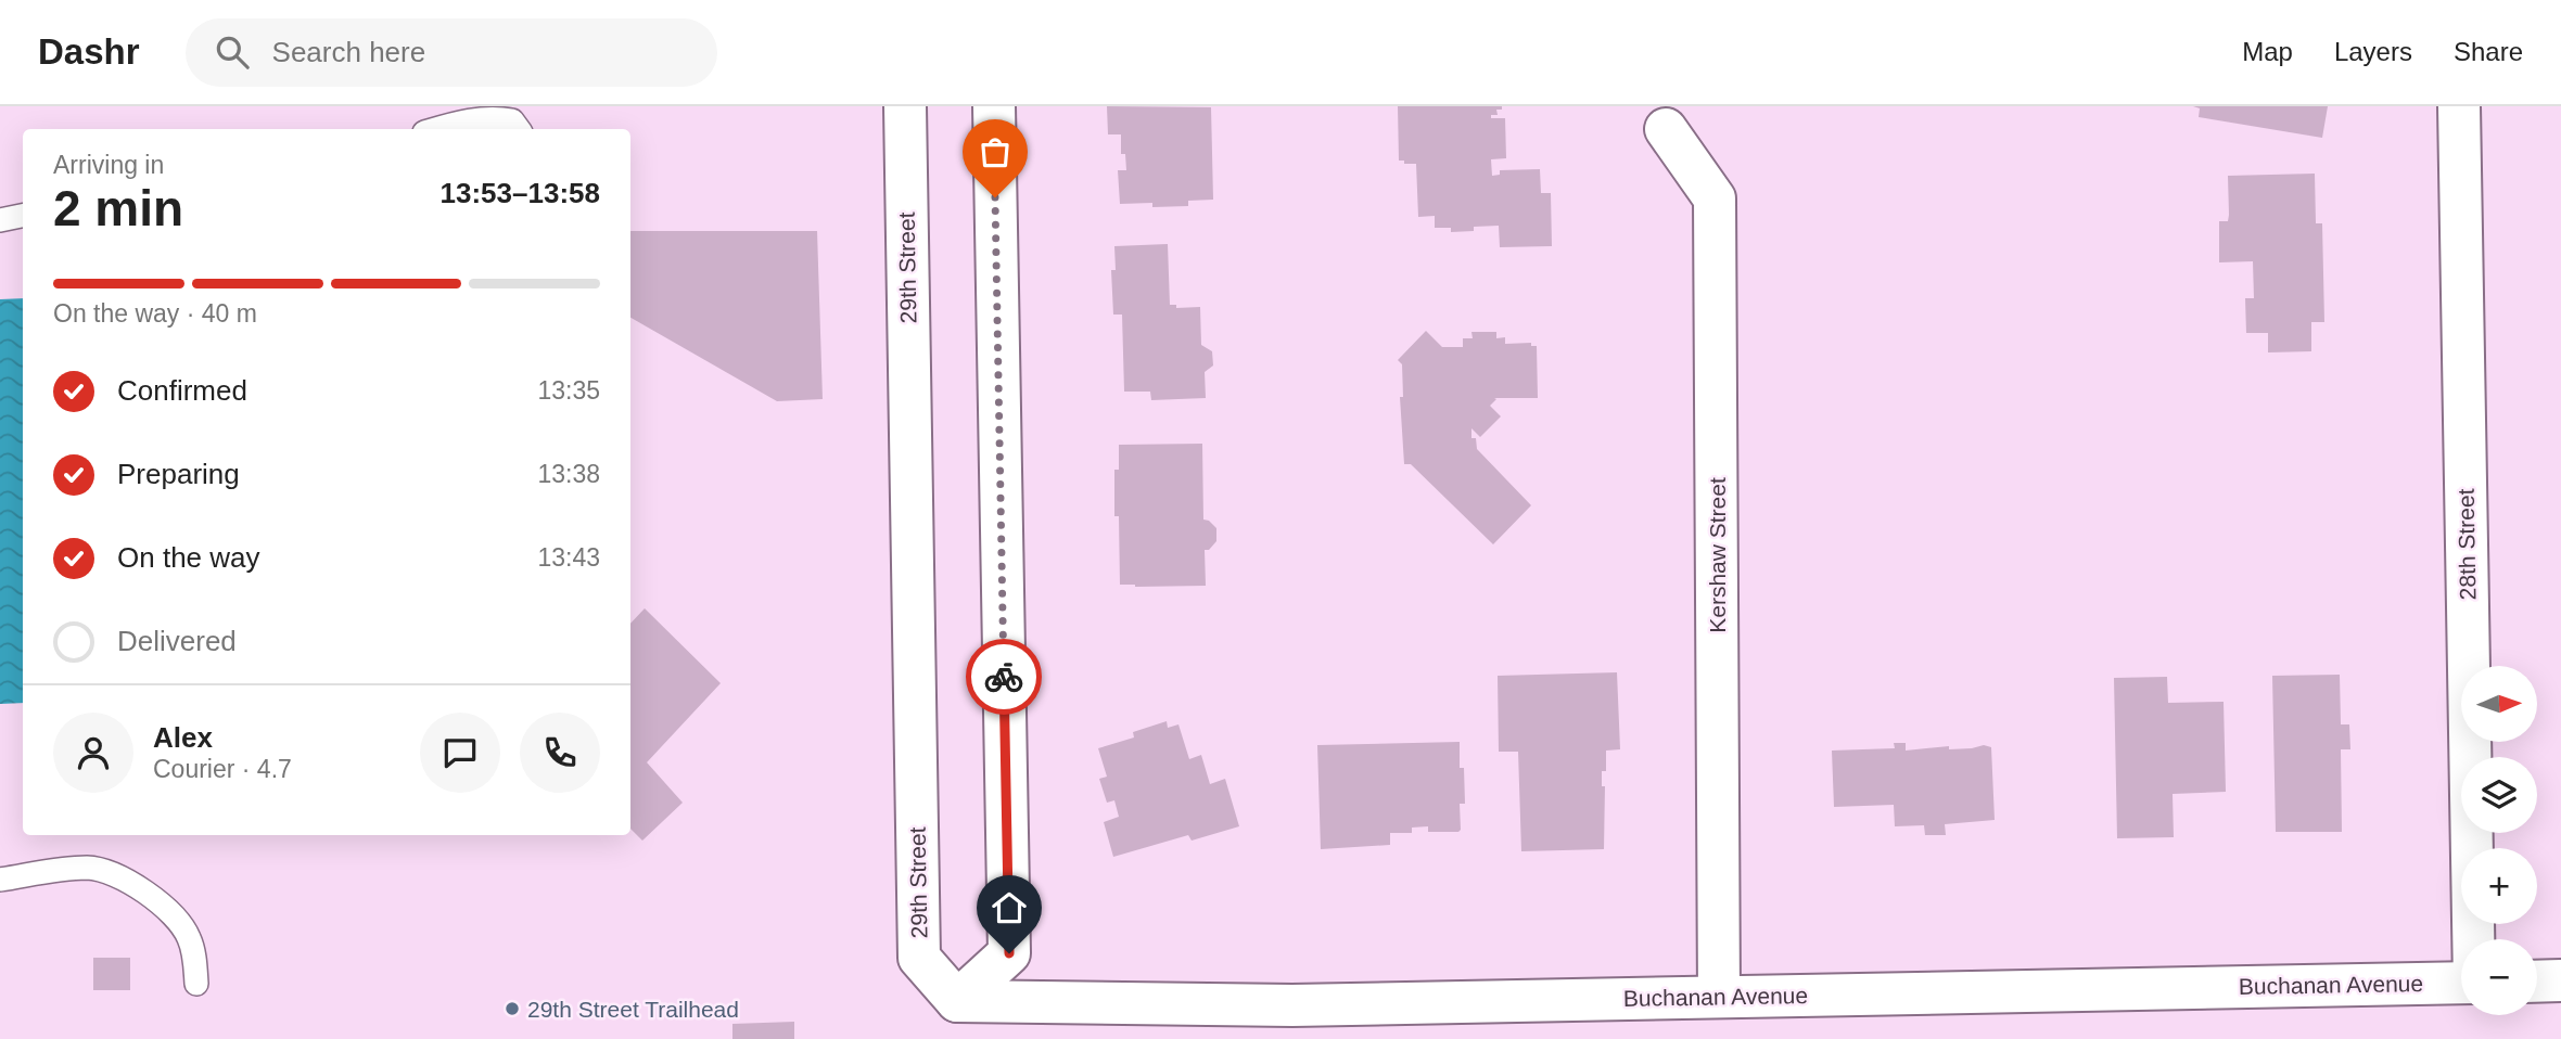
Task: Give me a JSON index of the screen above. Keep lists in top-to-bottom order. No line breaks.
{"streets":{"street":["29th Street","28th Street","Kershaw Street","Buchanan Avenue"]},"crossings":[["29th Street","Buchanan Avenue"],["Kershaw Street","Buchanan Avenue"]],"places":["29th Street Trailhead"],"north":"right","page":{"header":"Dashr","search":"Search here","nav":["Map","Layers","Share"],"heading":["2 min","Arriving in","13:53–13:58"],"panel":["Alex","Courier · 4.7"],"bar":"On the way · 40 m","list":[["Confirmed","13:35"],["Preparing","13:38"],["On the way","13:43"],"Delivered"],"map_buttons":["+","−"]}}
